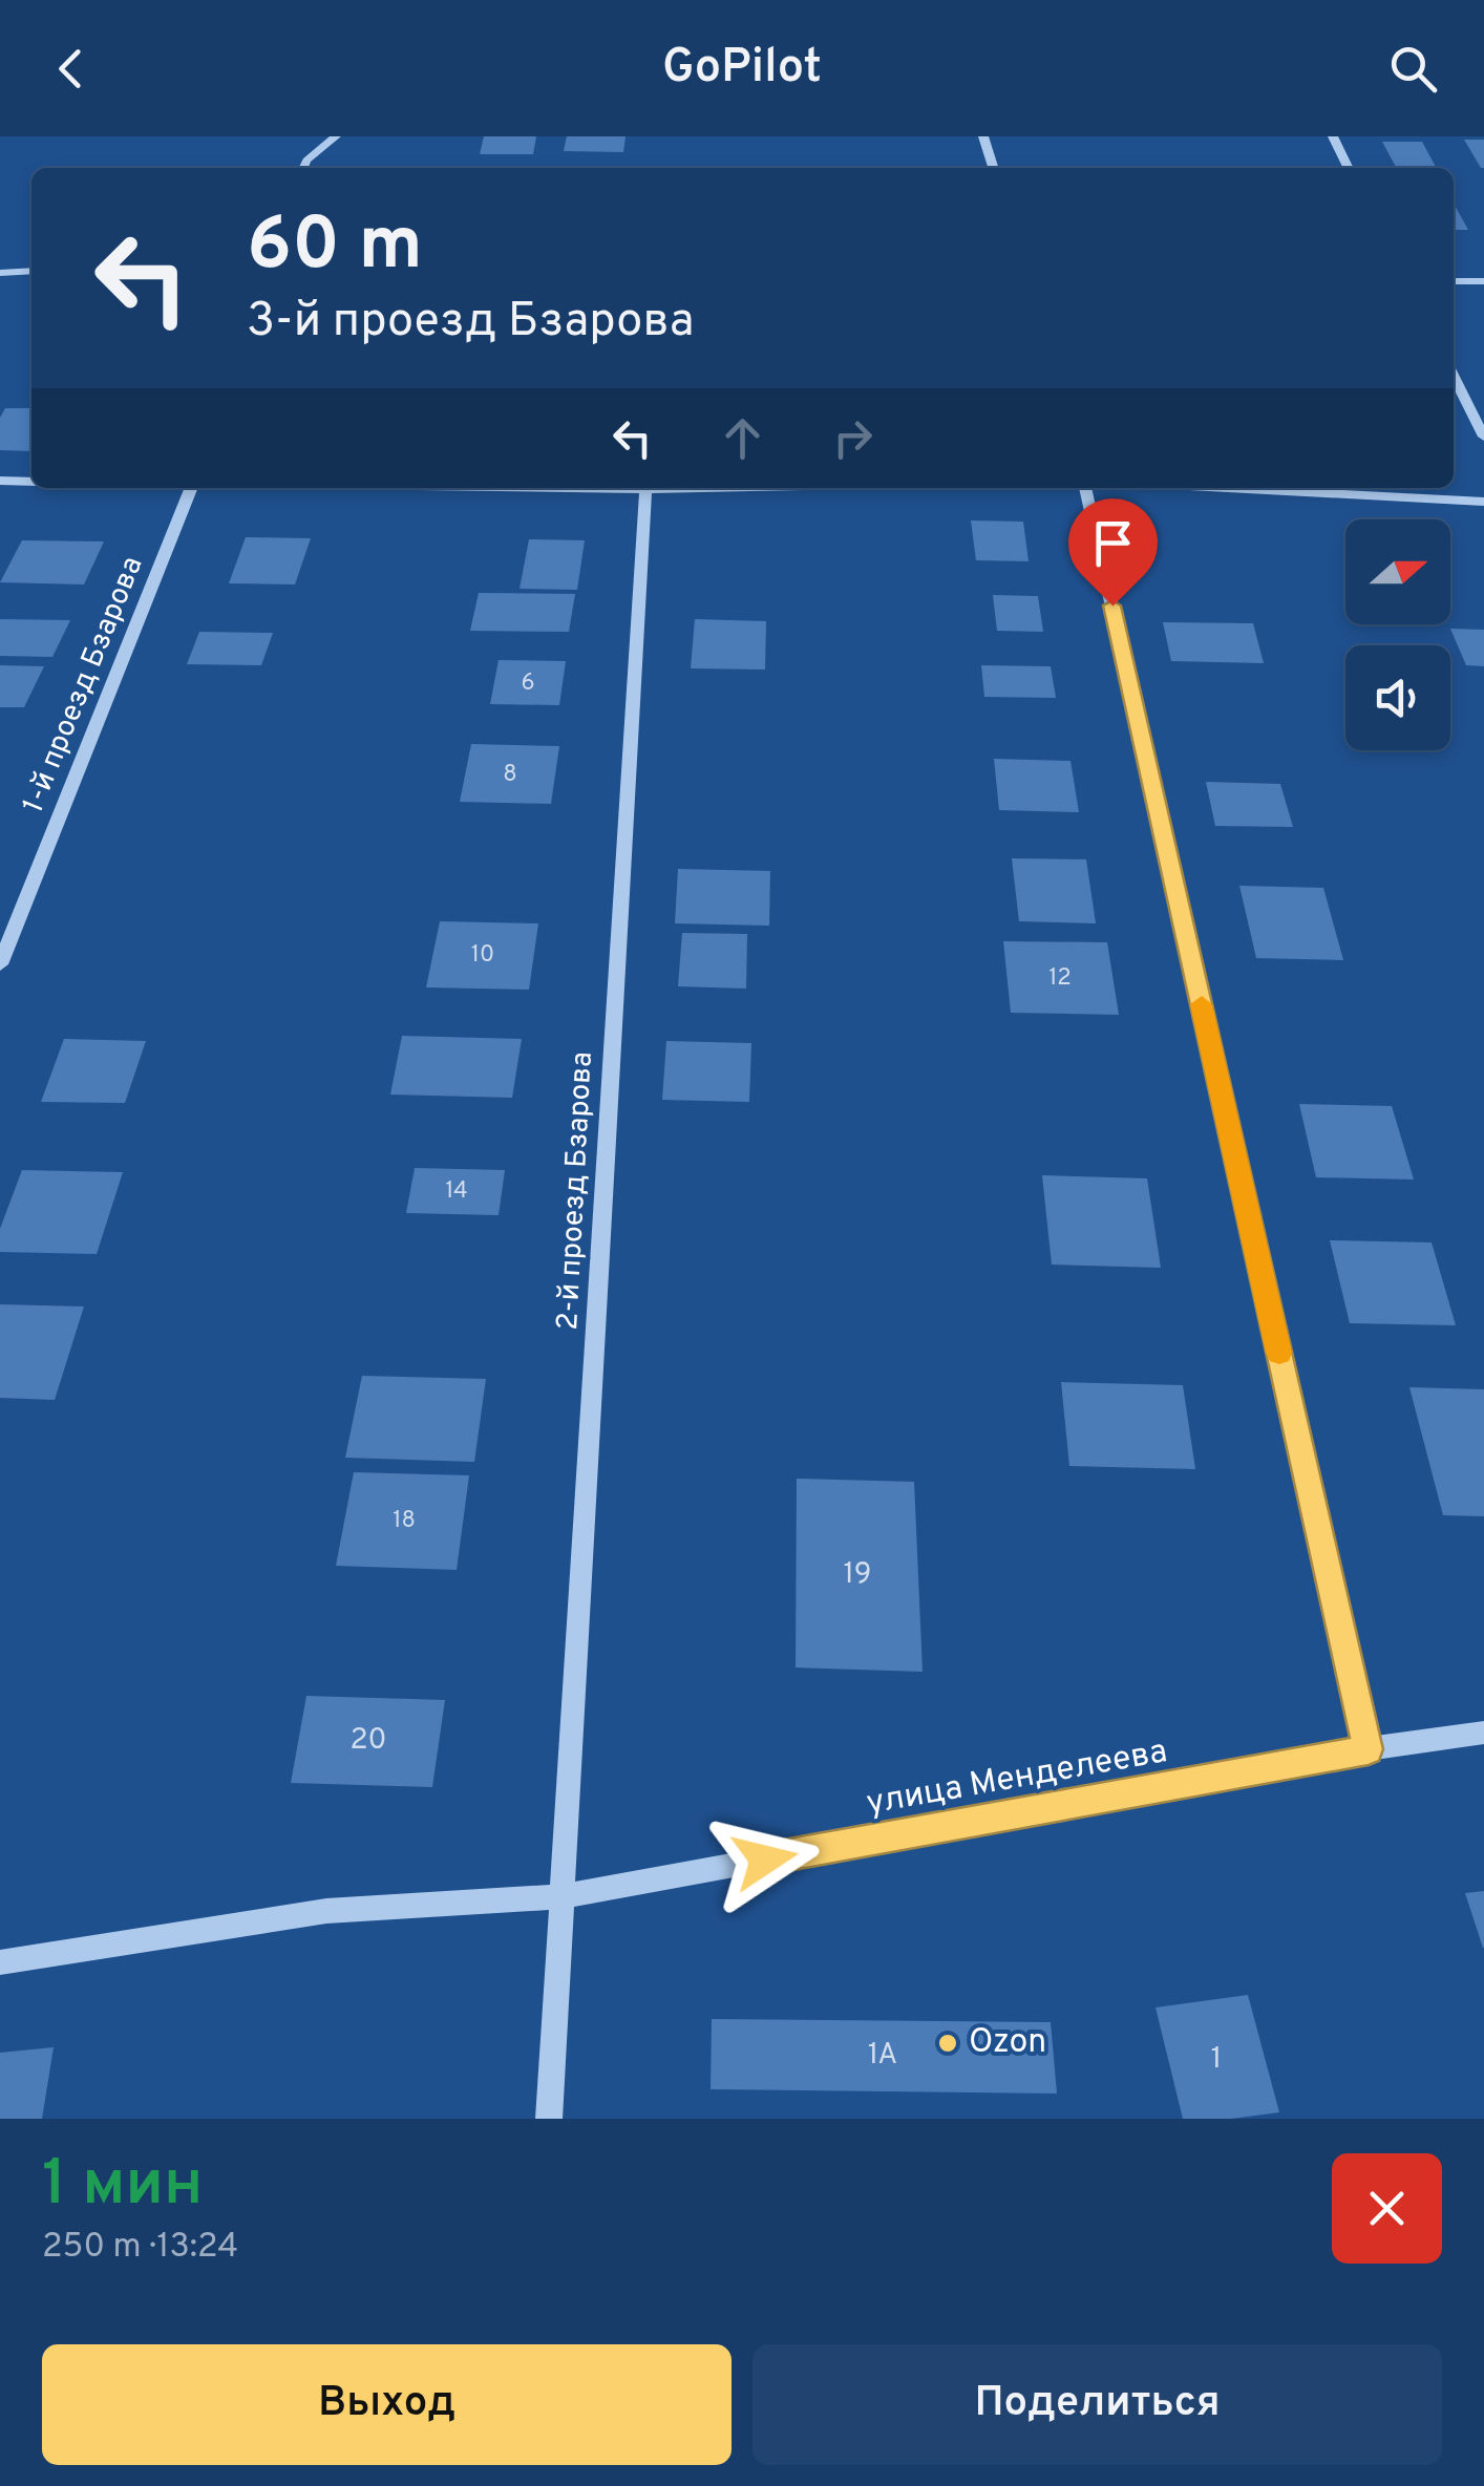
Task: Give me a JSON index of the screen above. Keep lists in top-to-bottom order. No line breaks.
{"streets":{"street":["1-й проезд Бзарова","2-й проезд Бзарова","улица Менделеева"]},"crossings":[["2-й проезд Бзарова","улица Менделеева"]],"places":["Ozon"],"house_numbers":["6","8","10","12","14","18","19","20","1А","1"],"north":"right","page":{"header":"GoPilot","turn":["60 m","3-й проезд Бзарова"],"heading":["1 мин","250 m · 13:24"],"buttons":["Выход","Поделиться"]}}
